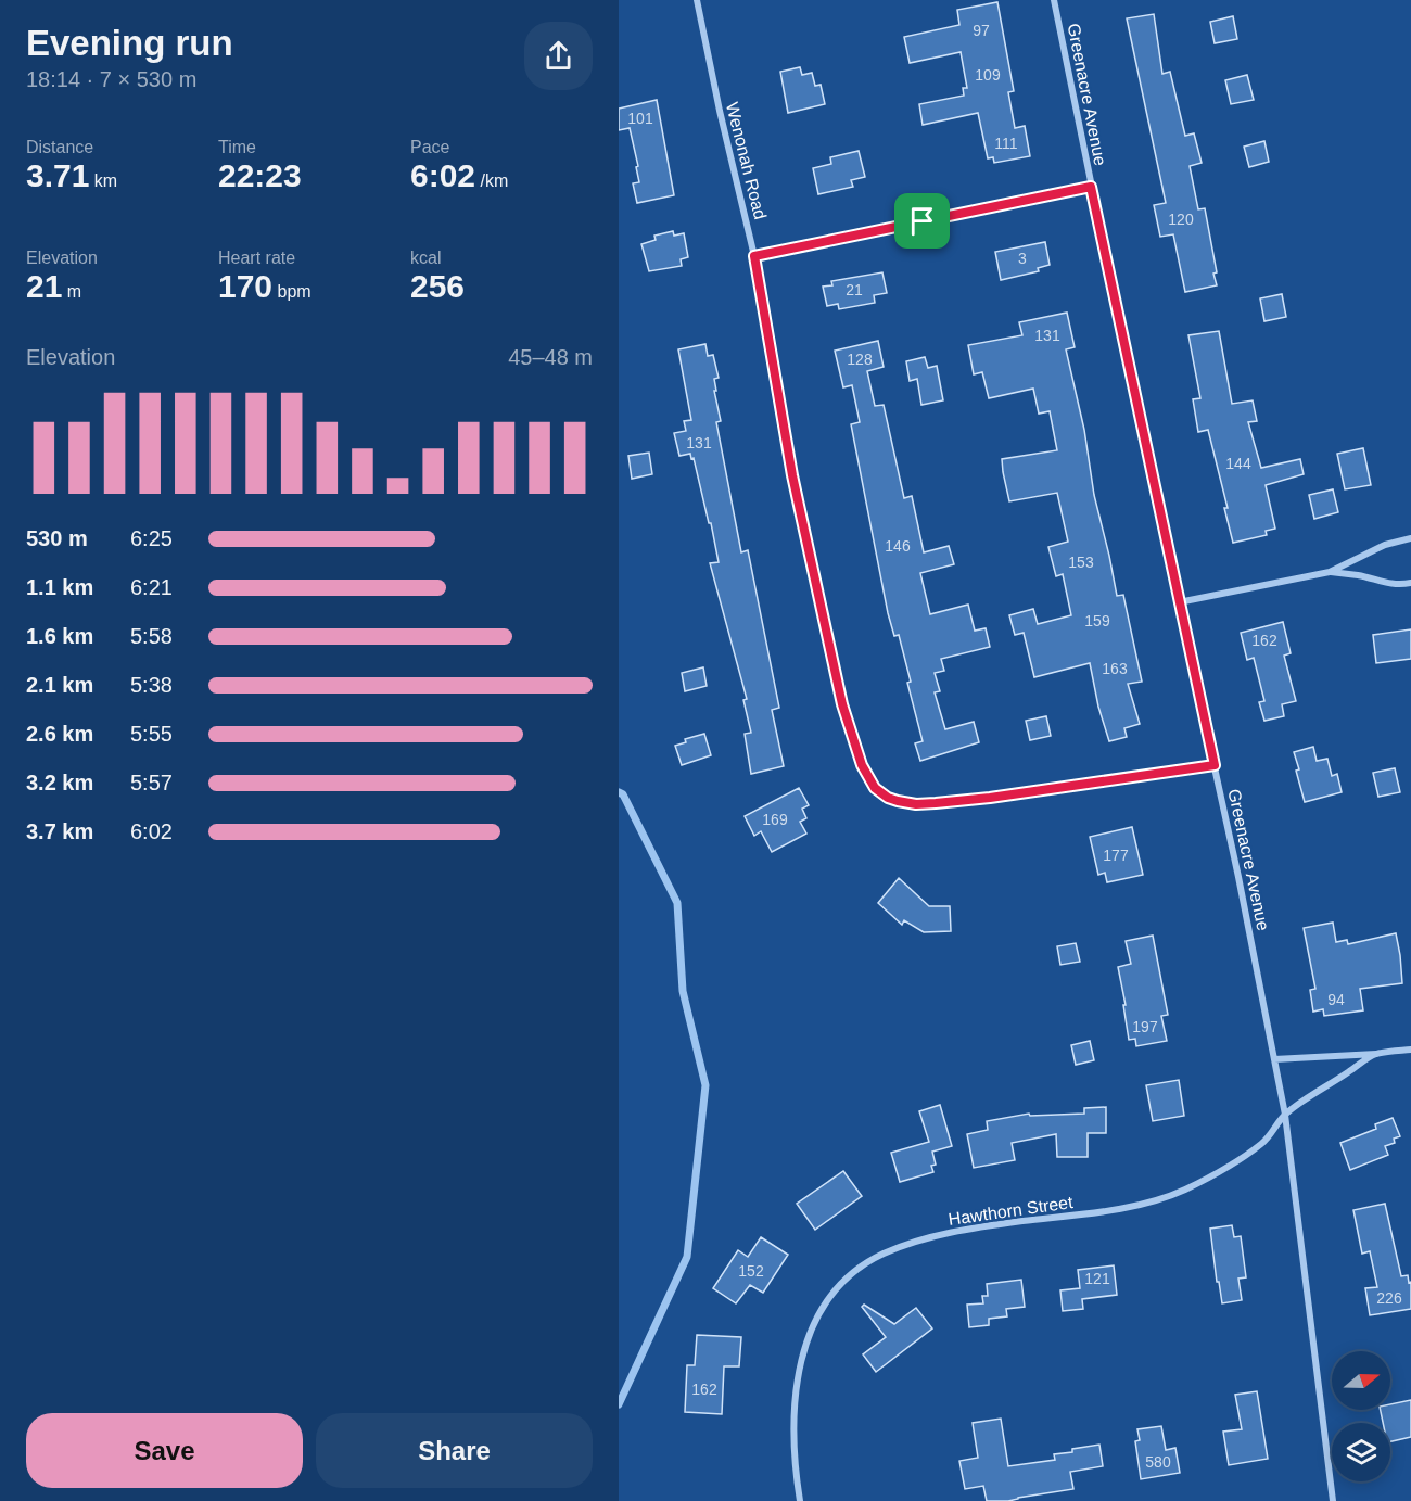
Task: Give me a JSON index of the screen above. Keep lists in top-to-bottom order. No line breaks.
{"streets":{"street":["Greenacre Avenue","Wenonah Road","Hawthorn Street"]},"crossings":[["Greenacre Avenue","Wenonah Road"],["Greenacre Avenue","Hawthorn Street"]],"house_numbers":["97","109","101","111","120","3","21","131","128","131","144","146","153","159","162","163","169","177","94","197","152","121","226","162","580"],"north":"right","page":{"heading":["Evening run","18:14 · 7 × 530 m"],"stats":[["Distance","3.71 km"],["Time","22:23"],["Pace","6:02 /km"],["Elevation","21 m"],["Heart rate","170 bpm"],["kcal","256"]],"chart":["Elevation","45–48 m"],"list":[{"name":"530 m","note":"6:25"},{"name":"1.1 km","note":"6:21"},{"name":"1.6 km","note":"5:58"},{"name":"2.1 km","note":"5:38"},{"name":"2.6 km","note":"5:55"},{"name":"3.2 km","note":"5:57"},{"name":"3.7 km","note":"6:02"}],"buttons":["Save","Share"]}}
